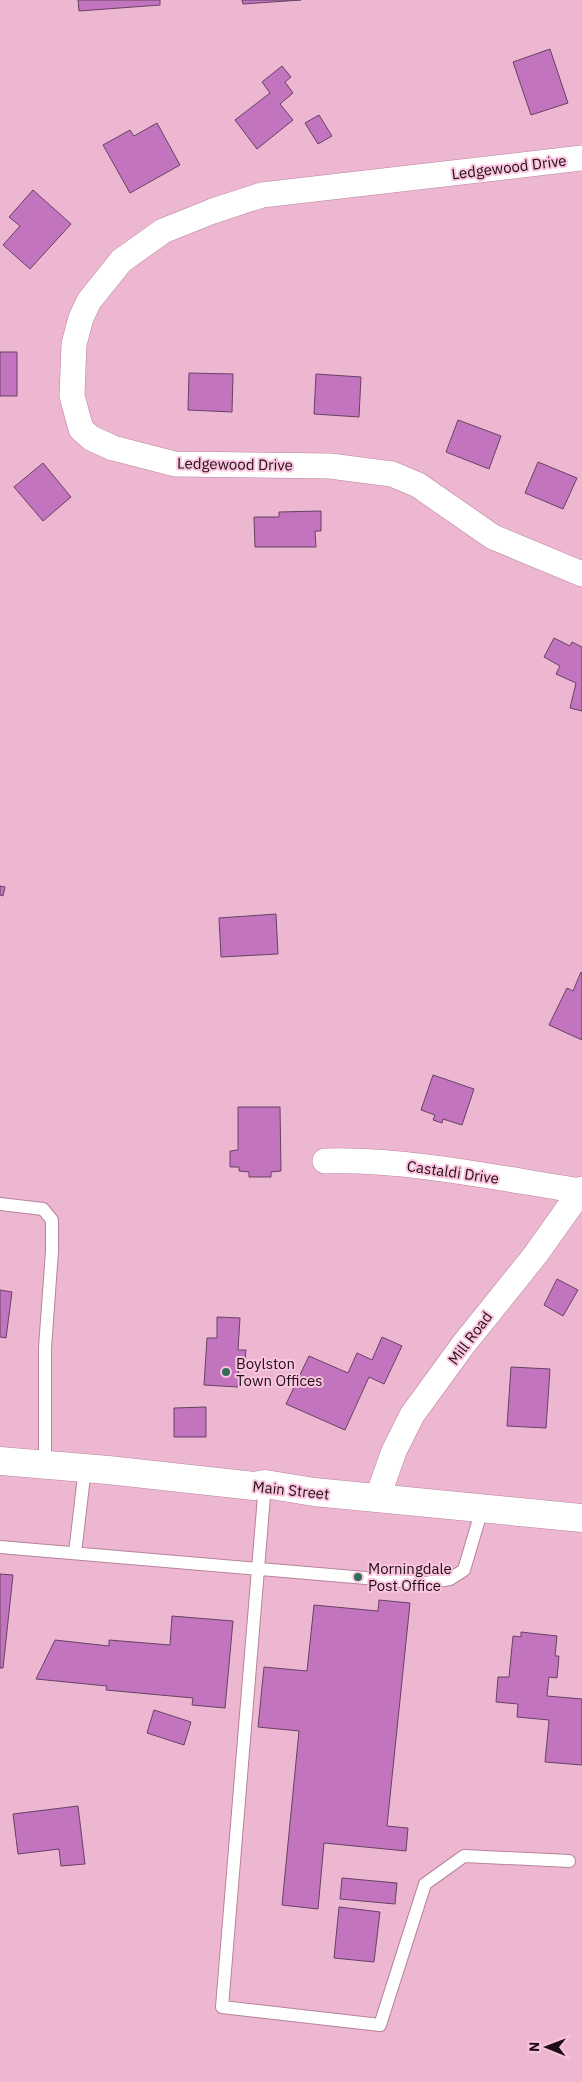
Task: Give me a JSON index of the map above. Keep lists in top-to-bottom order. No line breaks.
{"streets":{"main road":["Main Street"],"street":["Ledgewood Drive","Castaldi Drive","Mill Road"]},"crossings":[["Castaldi Drive","Mill Road"],["Mill Road","Main Street"]],"places":["Boylston Town Offices","Morningdale Post Office"],"north":"left"}
